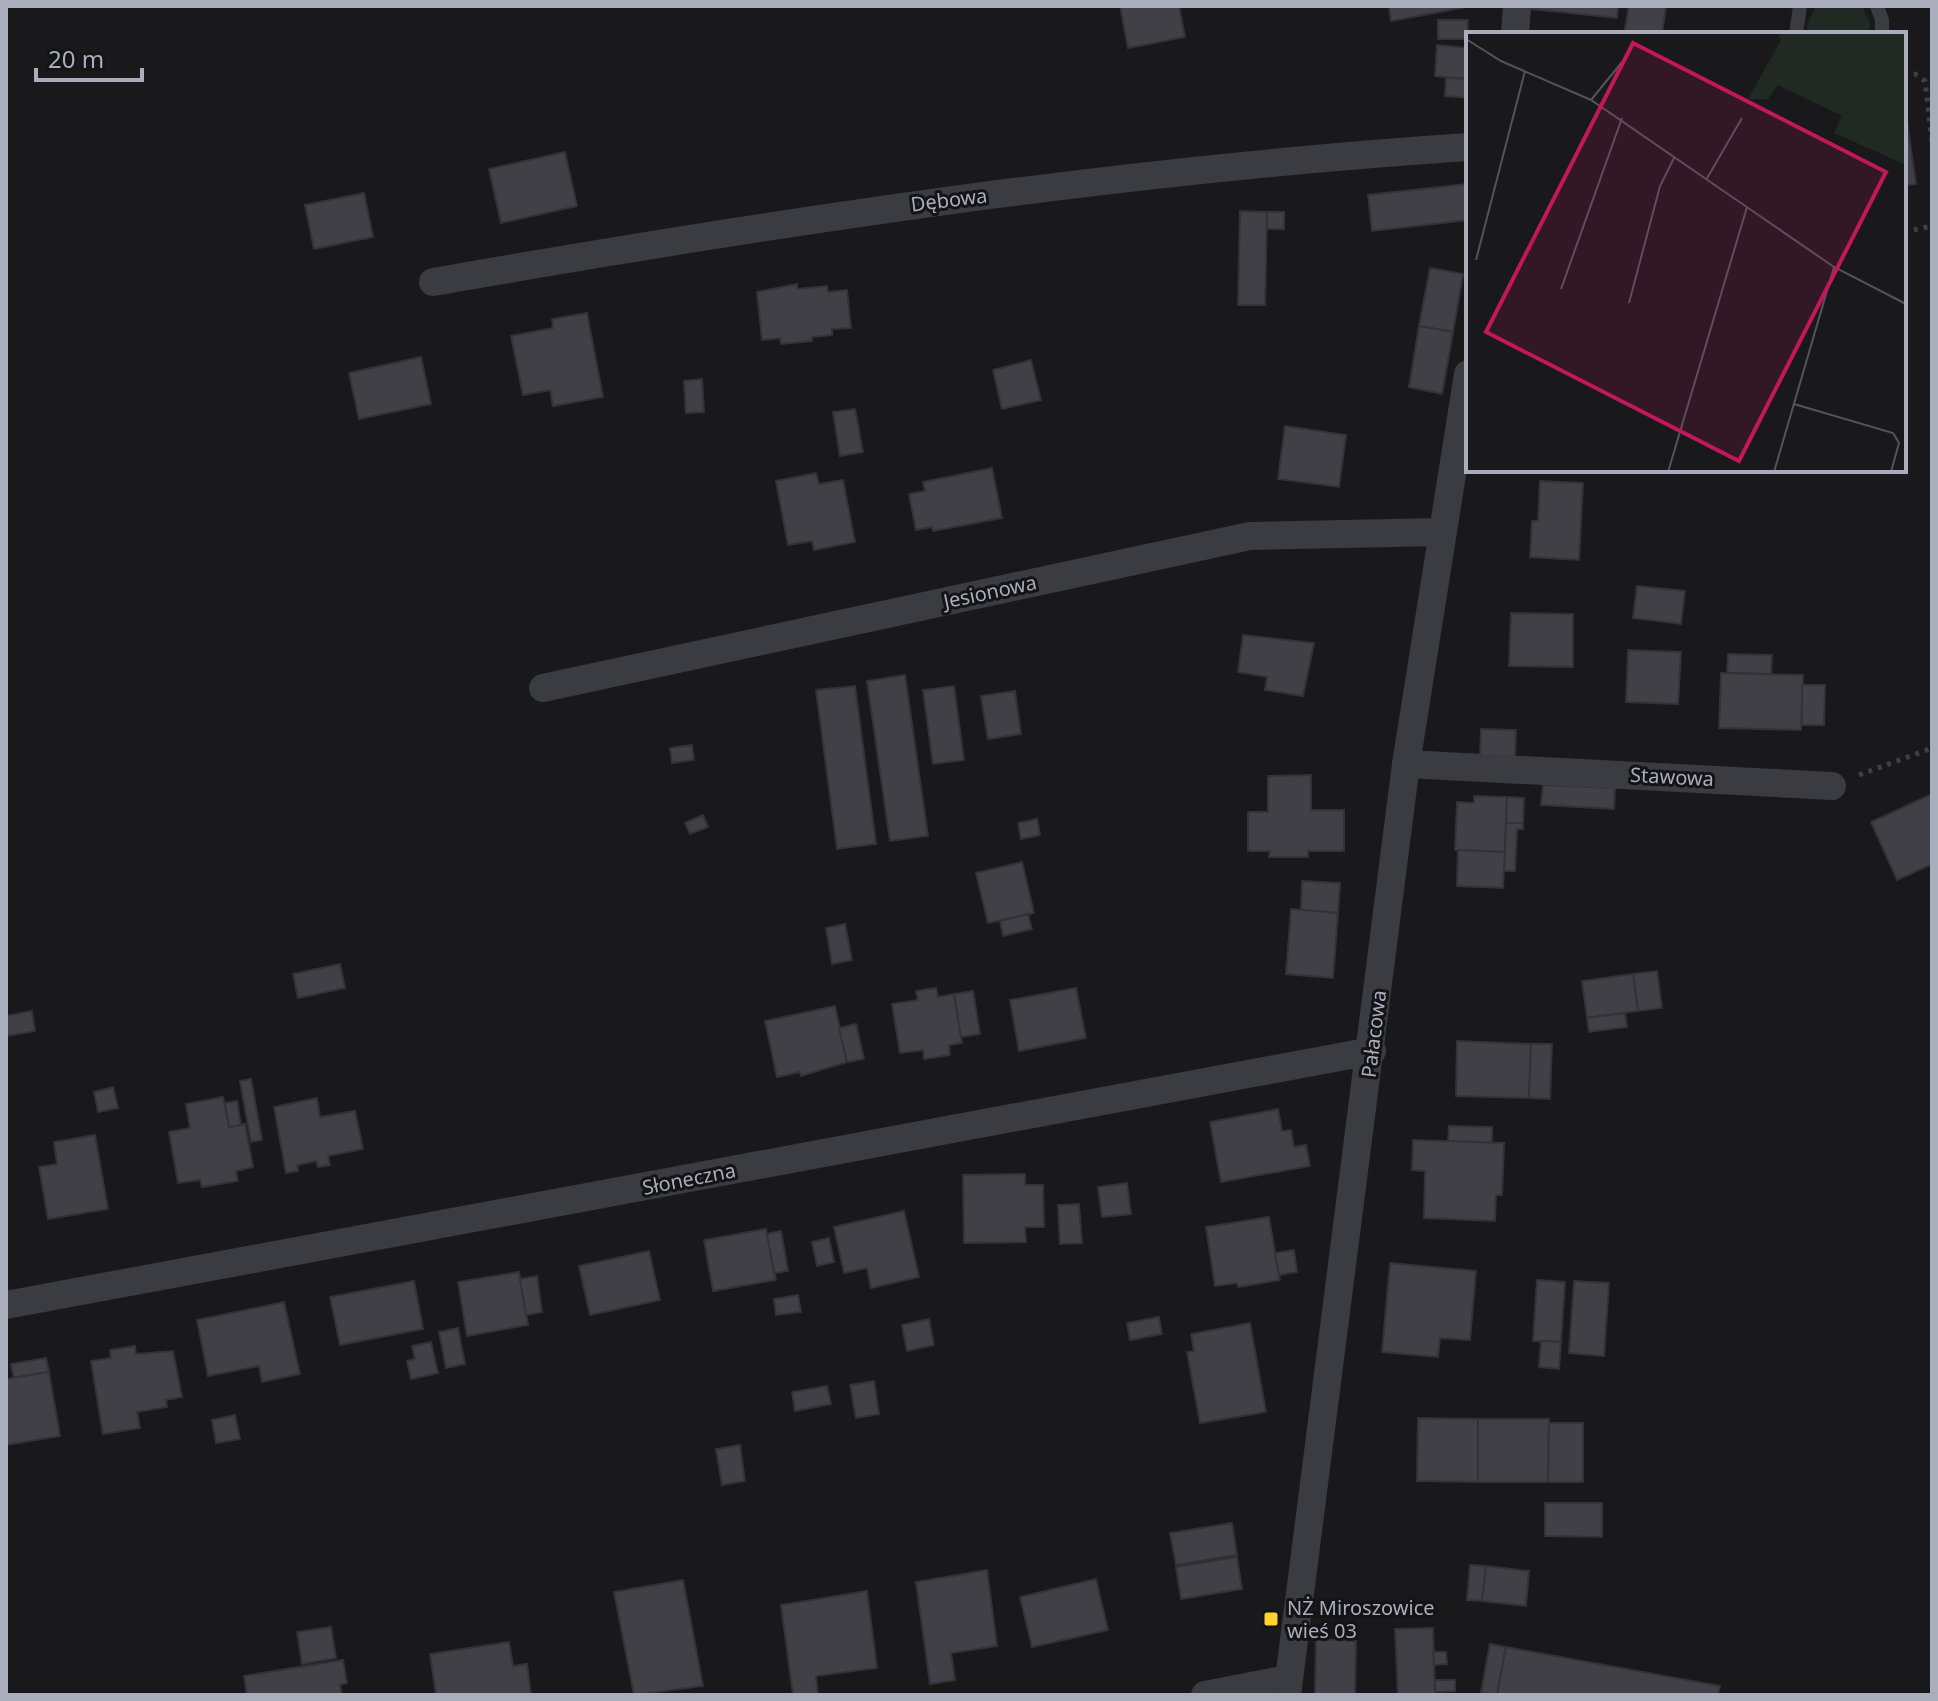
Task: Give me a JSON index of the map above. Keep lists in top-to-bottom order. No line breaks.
{"streets":{"street":["Dębowa","Jesionowa","Stawowa","Pałacowa","Słoneczna"]},"crossings":[["Jesionowa","Pałacowa"],["Stawowa","Pałacowa"],["Pałacowa","Słoneczna"]],"places":{"transit":["NŻ Miroszowice wieś 03"]},"scale_bar":"20 m"}
